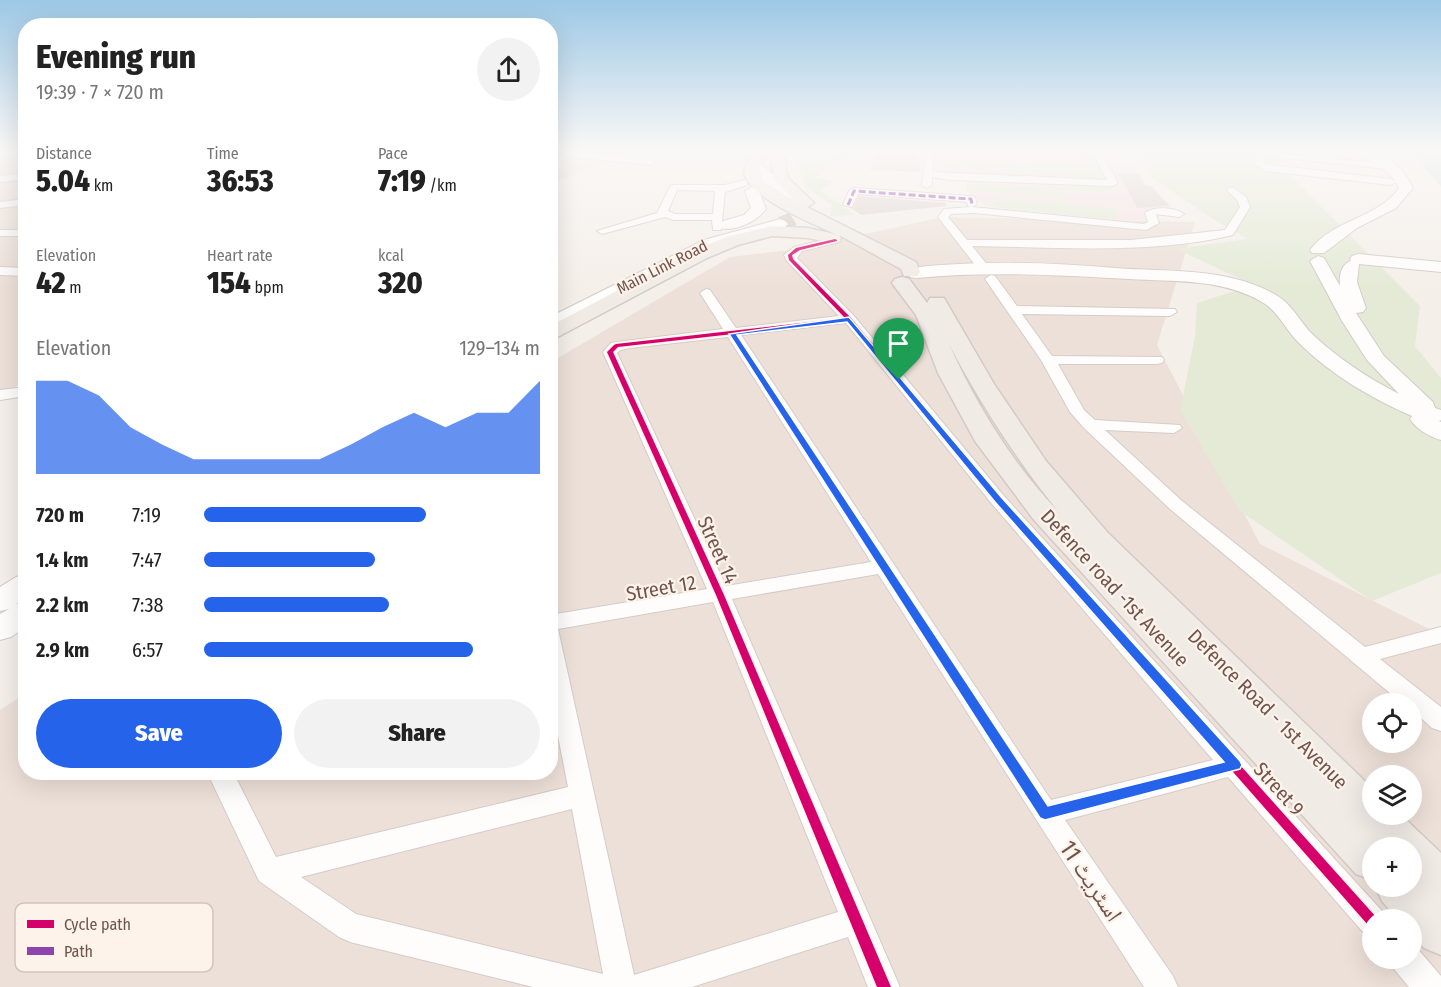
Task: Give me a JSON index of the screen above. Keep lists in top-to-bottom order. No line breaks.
{"streets":{"main road":["Main Link Road","Defence road -1st Avenue","Defence Road - 1st Avenue"],"street":["Street 14","Street 12","Street 9","اسٹریٹ 11"]},"crossings":[["Street 14","Street 12"],["Street 14","Street 9"],["Street 14","اسٹریٹ 11"],["Street 12","اسٹریٹ 11"],["Defence road -1st Avenue","Defence Road - 1st Avenue"],["Defence road -1st Avenue","Street 9"]],"legend":["Cycle path","Path"],"page":{"heading":["Evening run","19:39 · 7 × 720 m"],"stats":[["Distance","5.04 km"],["Time","36:53"],["Pace","7:19 /km"],["Elevation","42 m"],["Heart rate","154 bpm"],["kcal","320"]],"chart":["Elevation","129–134 m"],"list":[{"name":"720 m","note":"7:19"},{"name":"1.4 km","note":"7:47"},{"name":"2.2 km","note":"7:38"},{"name":"2.9 km","note":"6:57"}],"buttons":["Save","Share"],"map_buttons":["+","−"]}}
